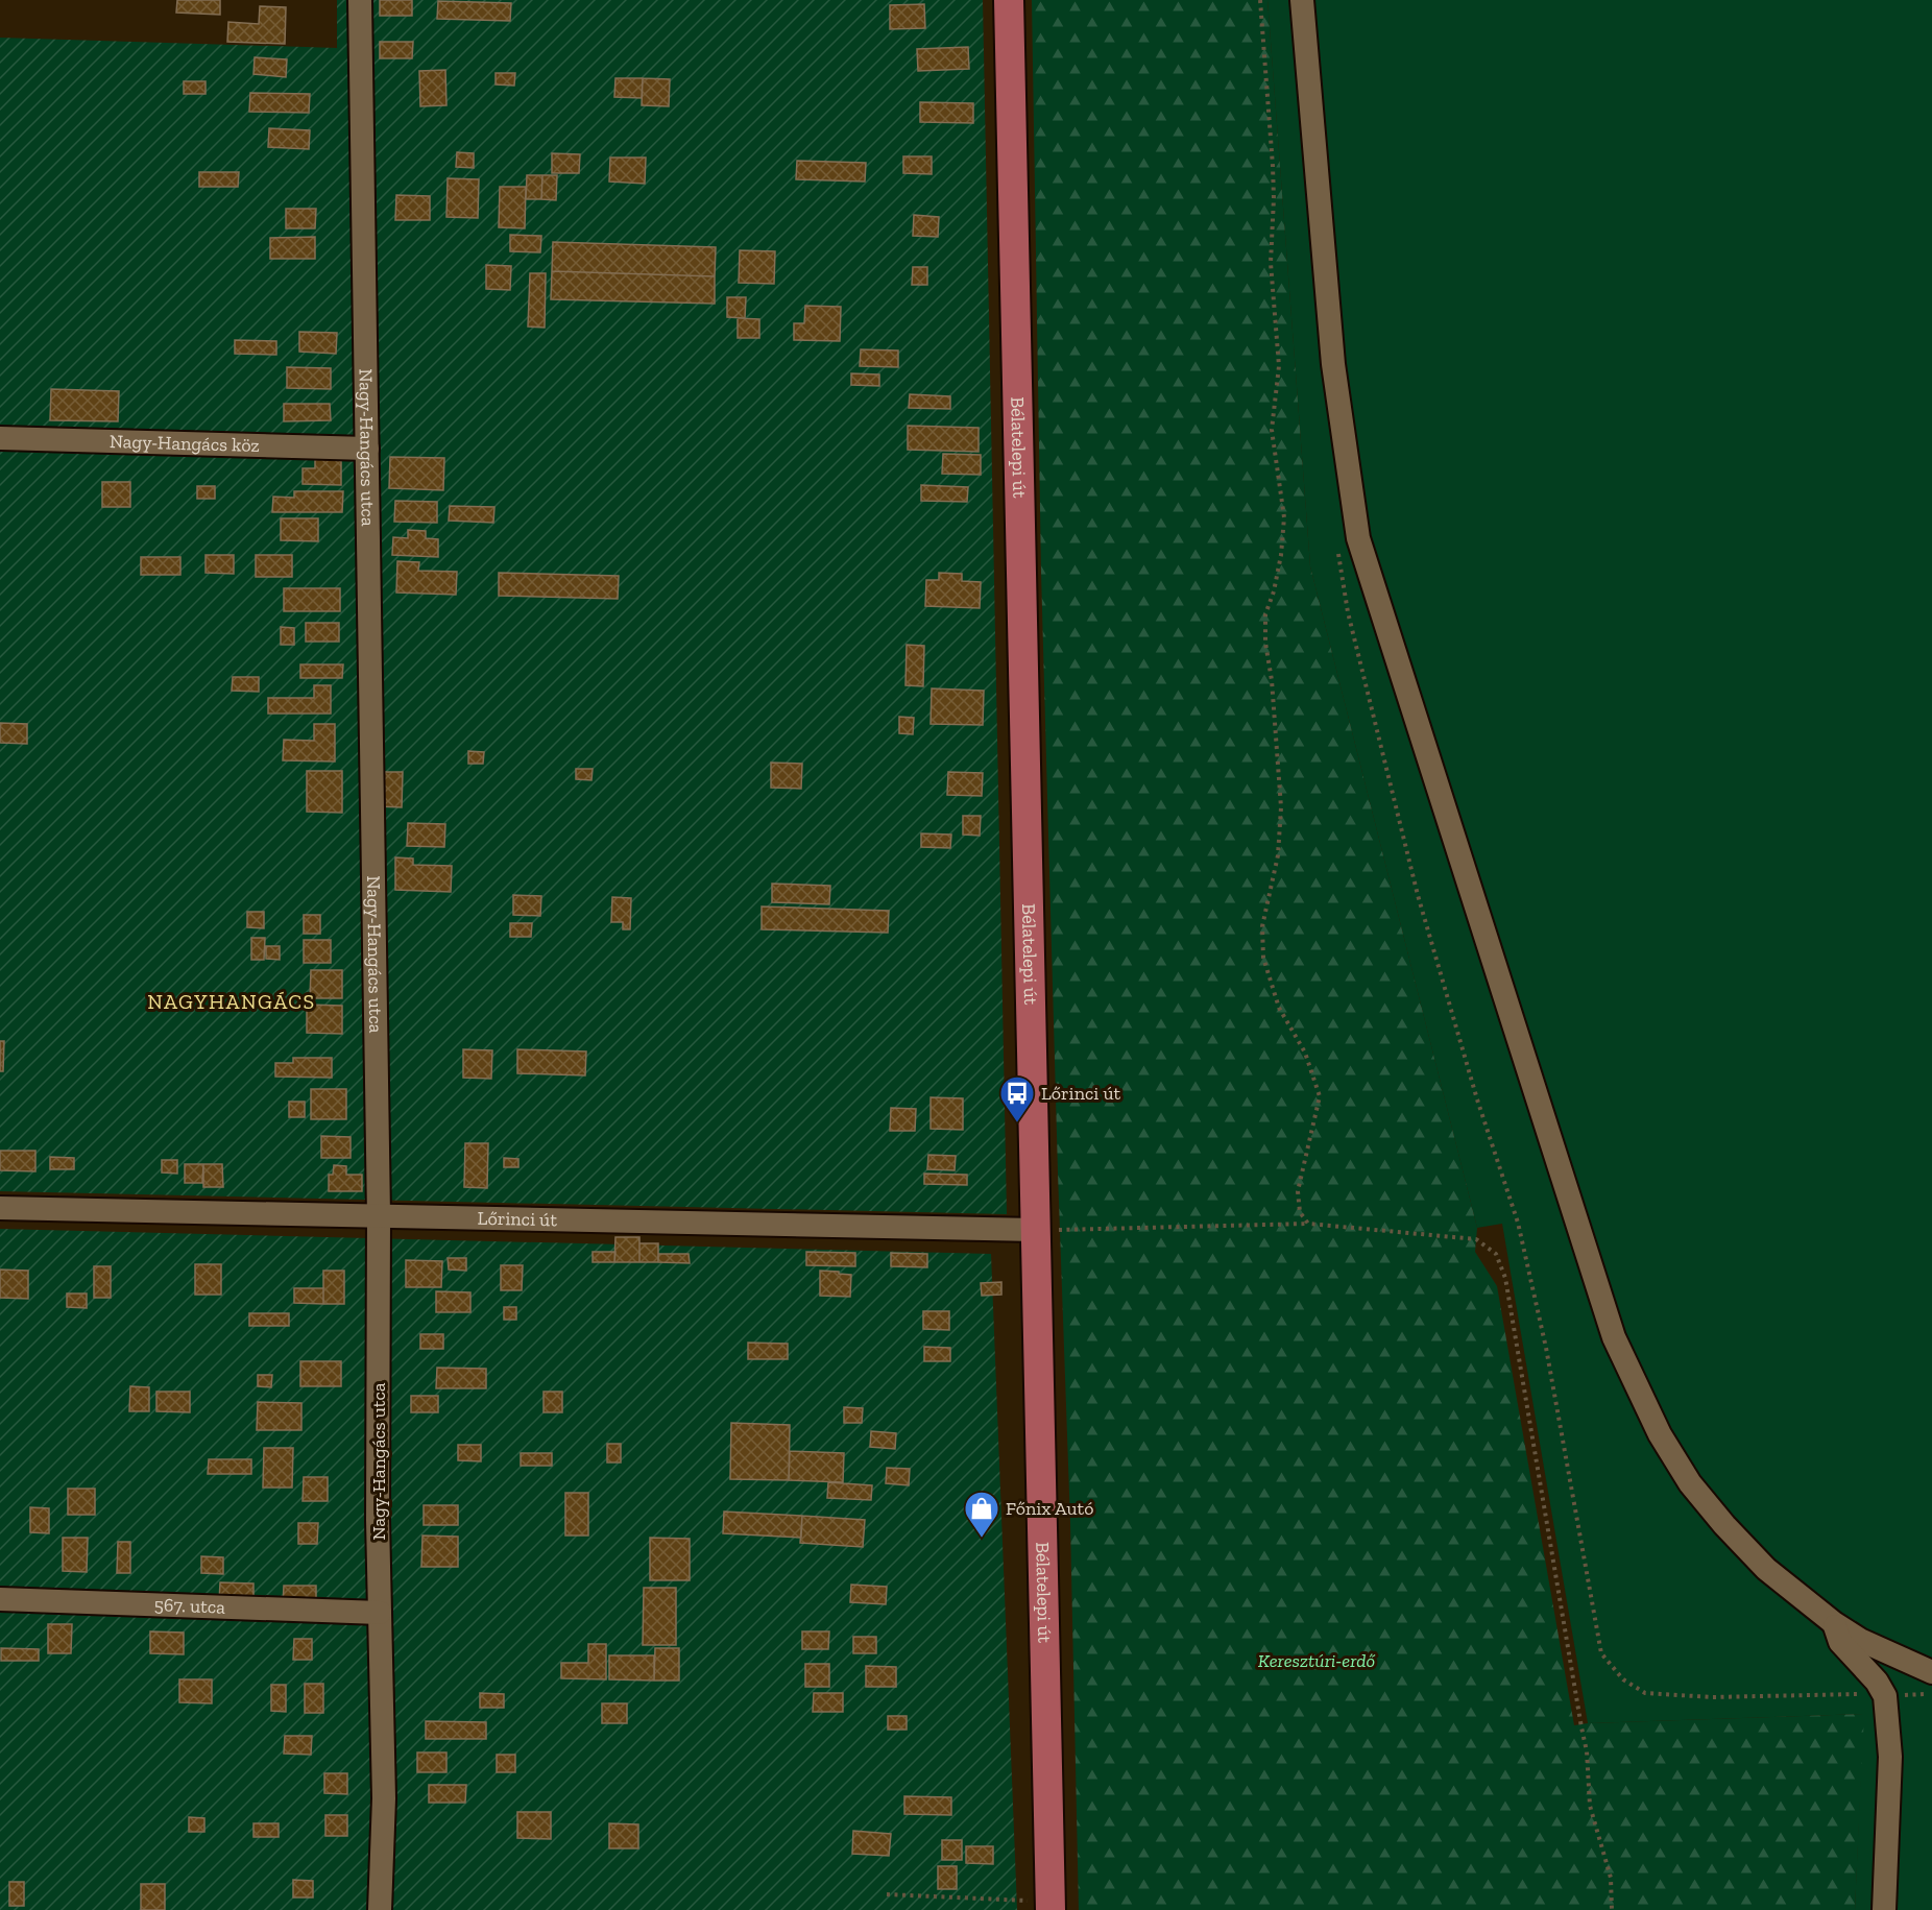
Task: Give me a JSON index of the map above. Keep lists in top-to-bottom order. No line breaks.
{"streets":{"main road":["Bélatelepi út"],"street":["Nagy-Hangács köz","Nagy-Hangács utca","Lőrinci út","567. utca"]},"crossings":[["Nagy-Hangács köz","Nagy-Hangács utca"],["Nagy-Hangács utca","Lőrinci út"],["Nagy-Hangács utca","567. utca"],["Bélatelepi út","Lőrinci út"]],"districts":["NAGYHANGÁCS"],"parks":["Keresztúri-erdő"],"places":{"bus stop":["Lőrinci út"],"shop":["Főnix Autó"]}}
